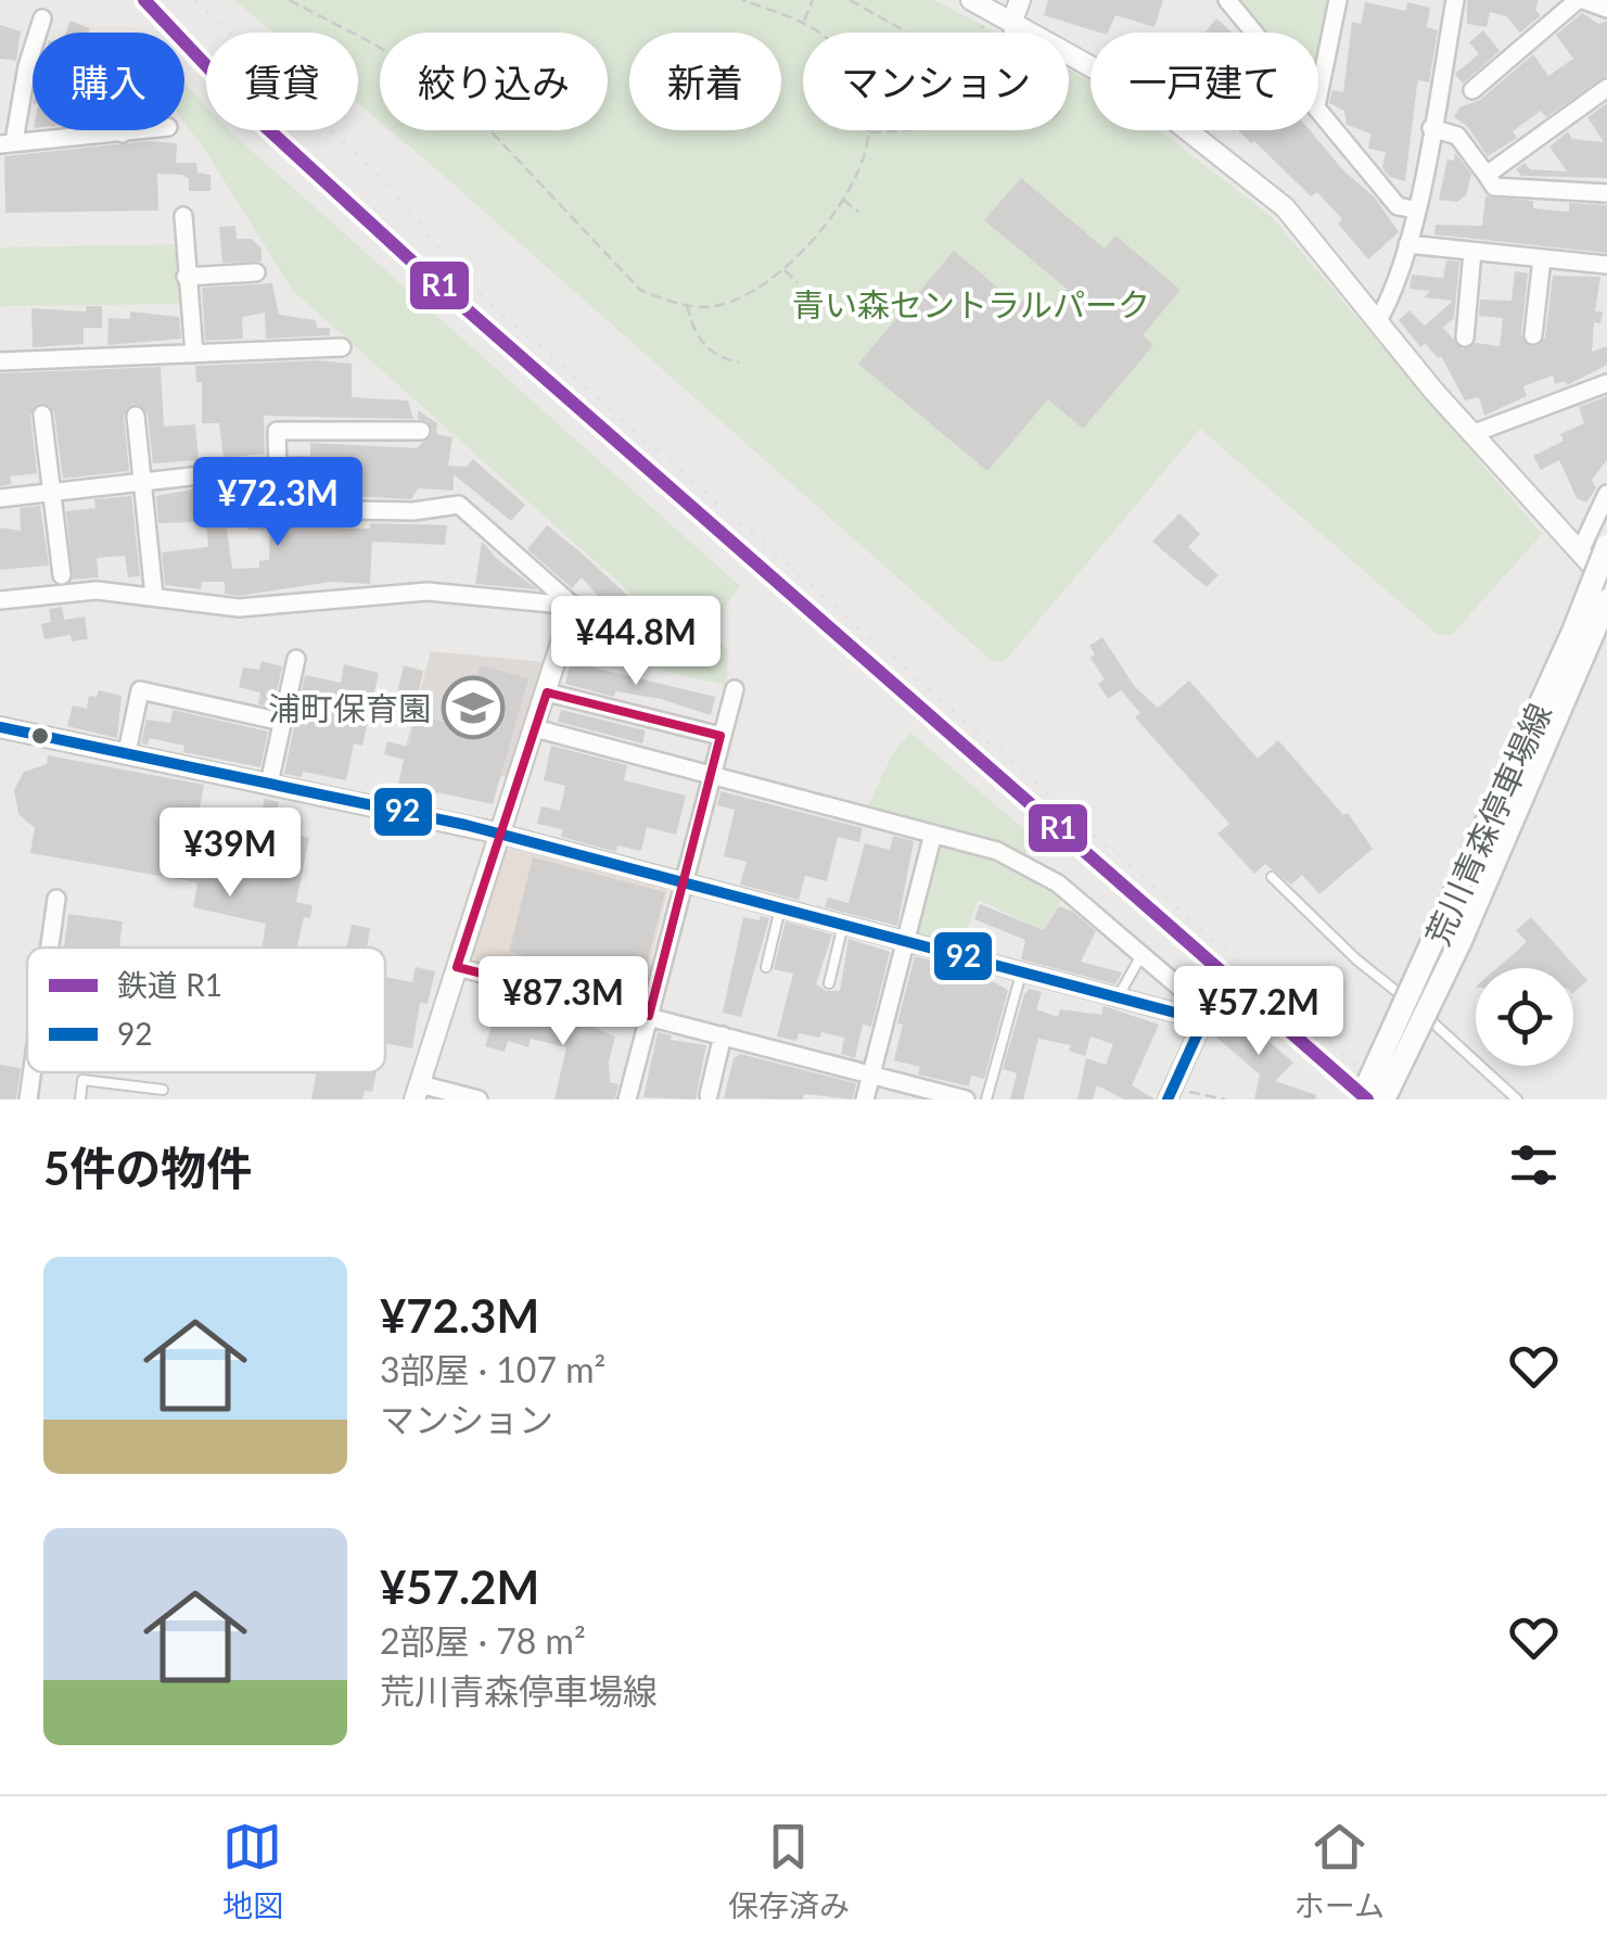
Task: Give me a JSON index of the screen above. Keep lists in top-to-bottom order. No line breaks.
{"streets":{"main road":["荒川青森停車場線"]},"parks":["青い森セントラルパーク"],"places":{"school or university":["浦町保育園"]},"lines":["rail line R1","transit line 92"],"legend":["鉄道 R1","92"],"page":{"chip":["購入","賃貸","絞り込み","新着","マンション","一戸建て"],"price":["¥72.3M","¥44.8M","¥39M","¥87.3M","¥57.2M"],"heading":"5件の物件","list":[{"name":"¥72.3M","note":"3部屋 · 107 m² · マンション"},{"name":"¥57.2M","note":"2部屋 · 78 m² · 荒川青森停車場線"}],"tabs":["地図","保存済み","ホーム"]}}
